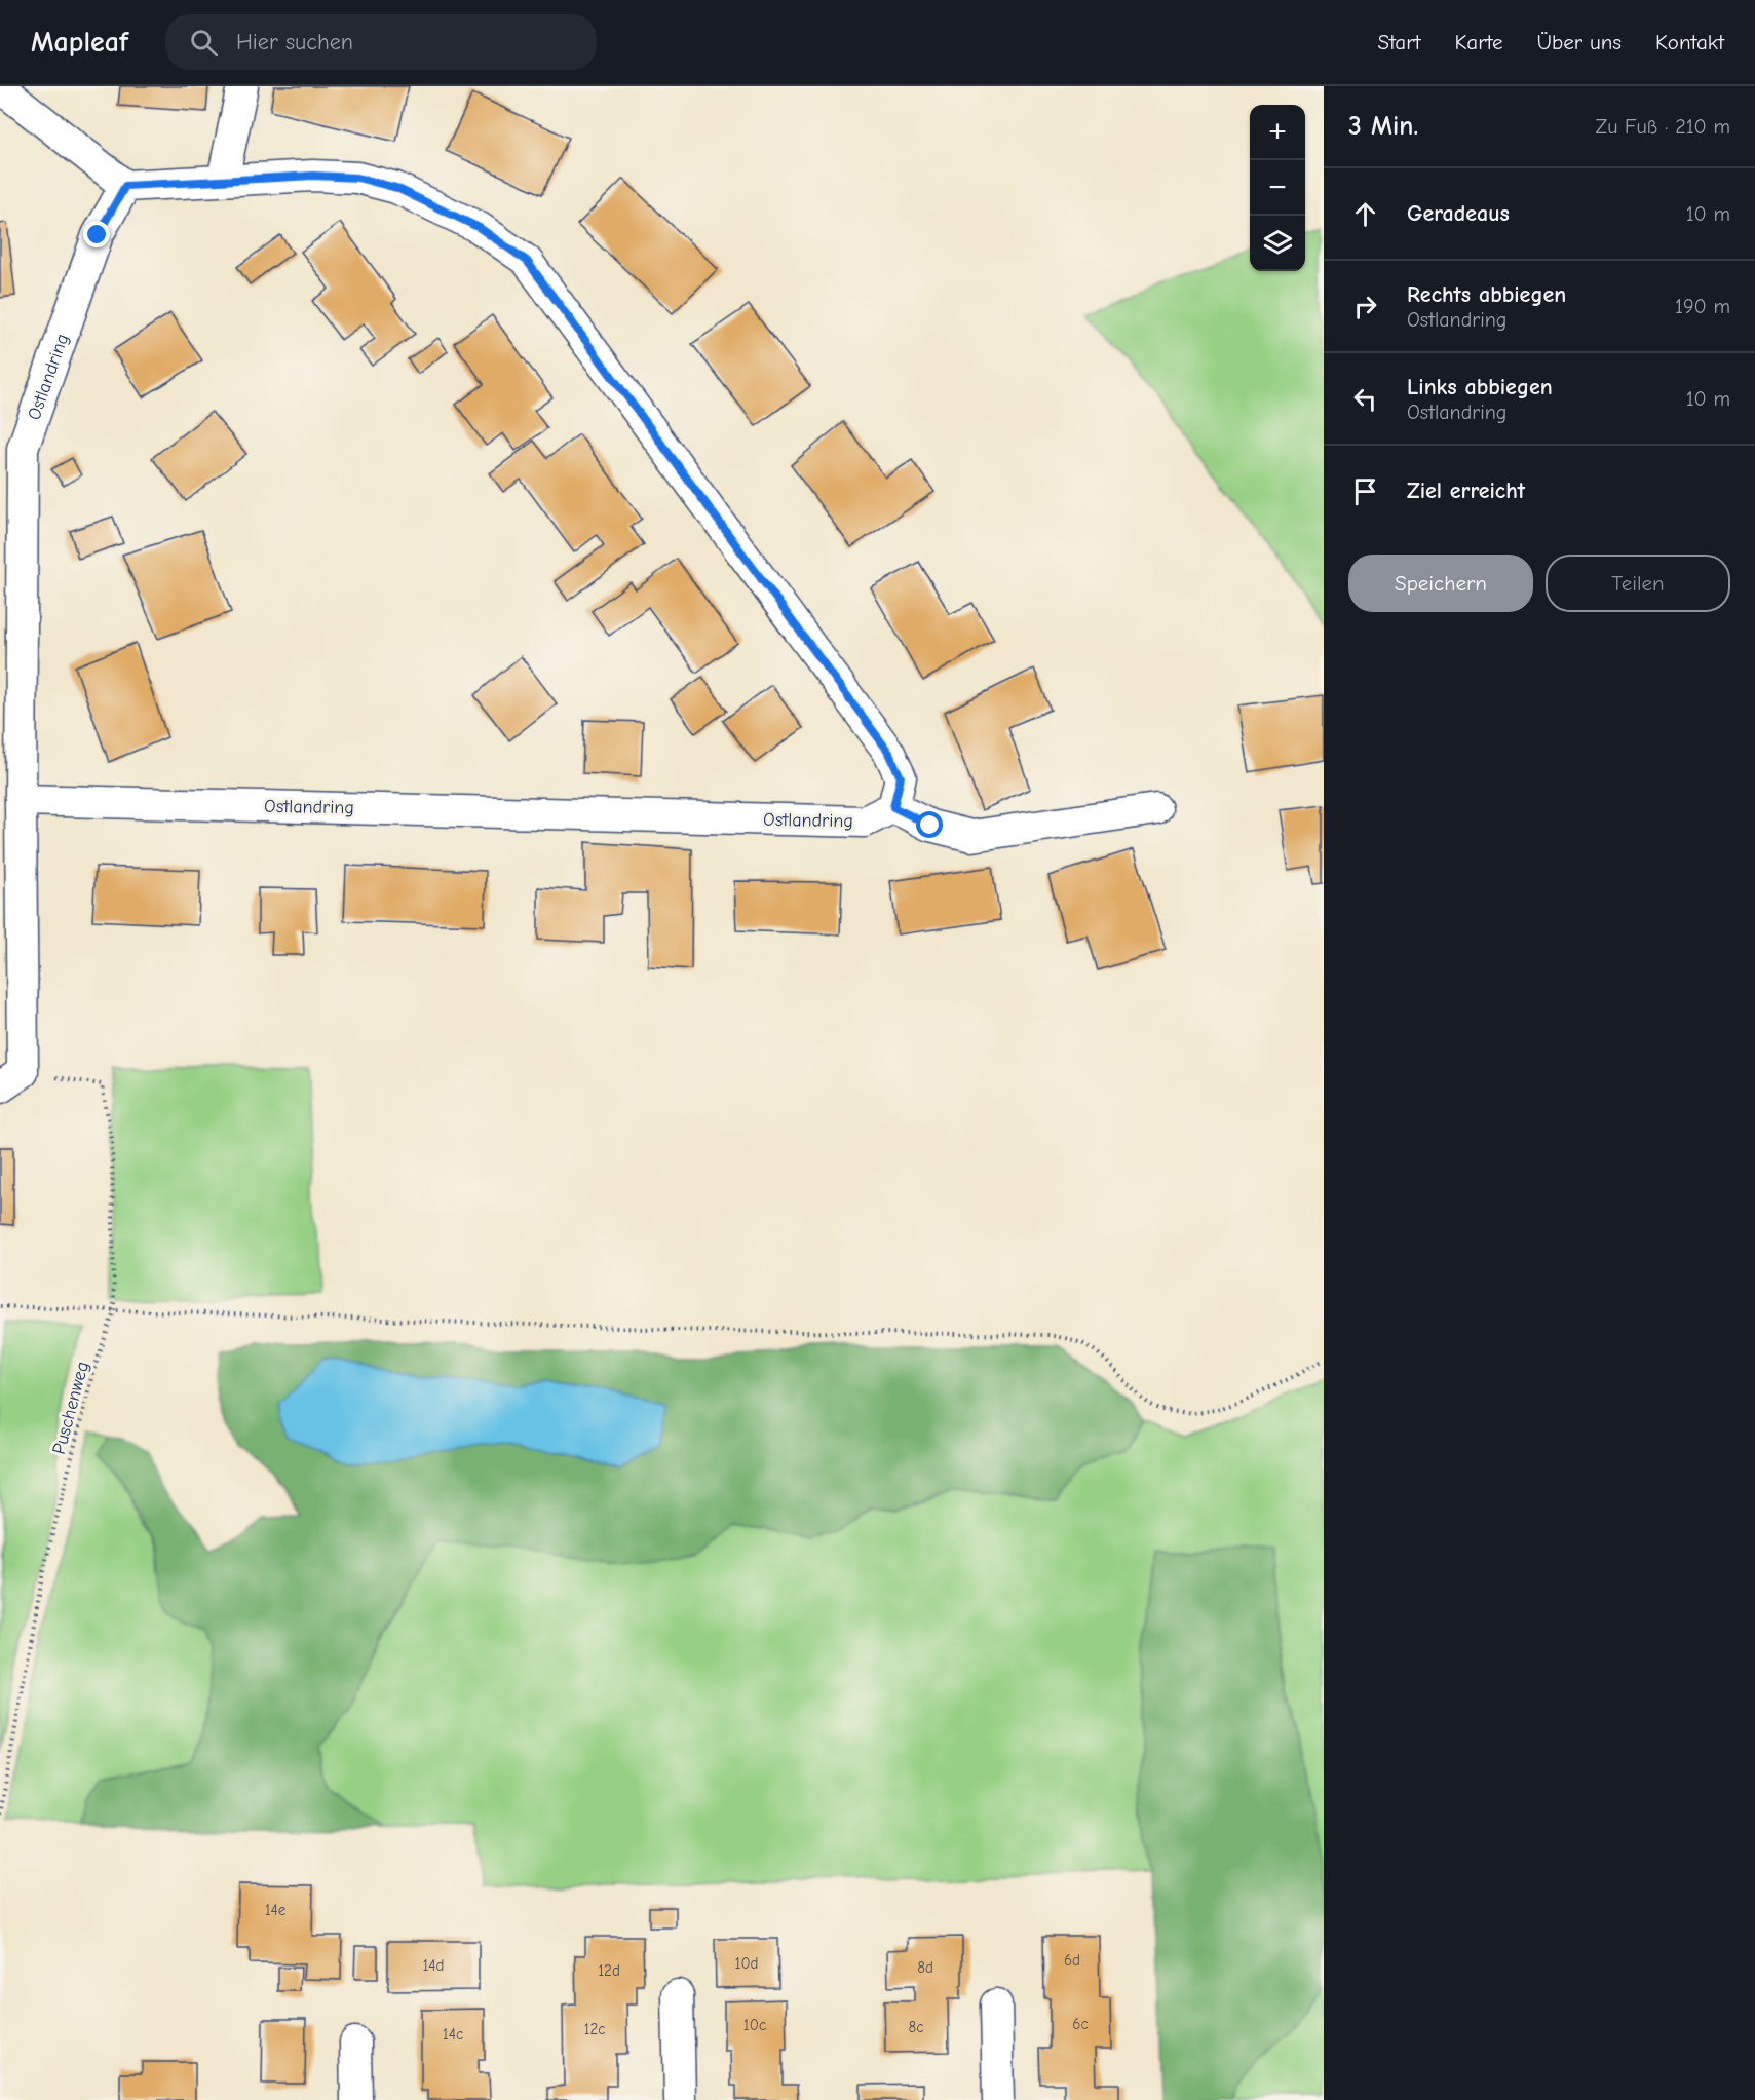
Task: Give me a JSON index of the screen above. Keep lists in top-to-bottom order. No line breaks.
{"streets":{"street":["Ostlandring"],"path":["Puschenweg"]},"crossings":[["Ostlandring","Puschenweg"]],"house_numbers":["14e","6d","10d","14d","8d","12d","6c","10c","8c","12c","14c"],"page":{"header":"Mapleaf","search":"Hier suchen","nav":["Start","Karte","Über uns","Kontakt"],"heading":["3 Min.","Zu Fuß · 210 m"],"map_buttons":["+","−"],"list":[["Geradeaus","10 m"],["Rechts abbiegen","Ostlandring","190 m"],["Links abbiegen","Ostlandring","10 m"],"Ziel erreicht"],"buttons":["Speichern","Teilen"]}}
